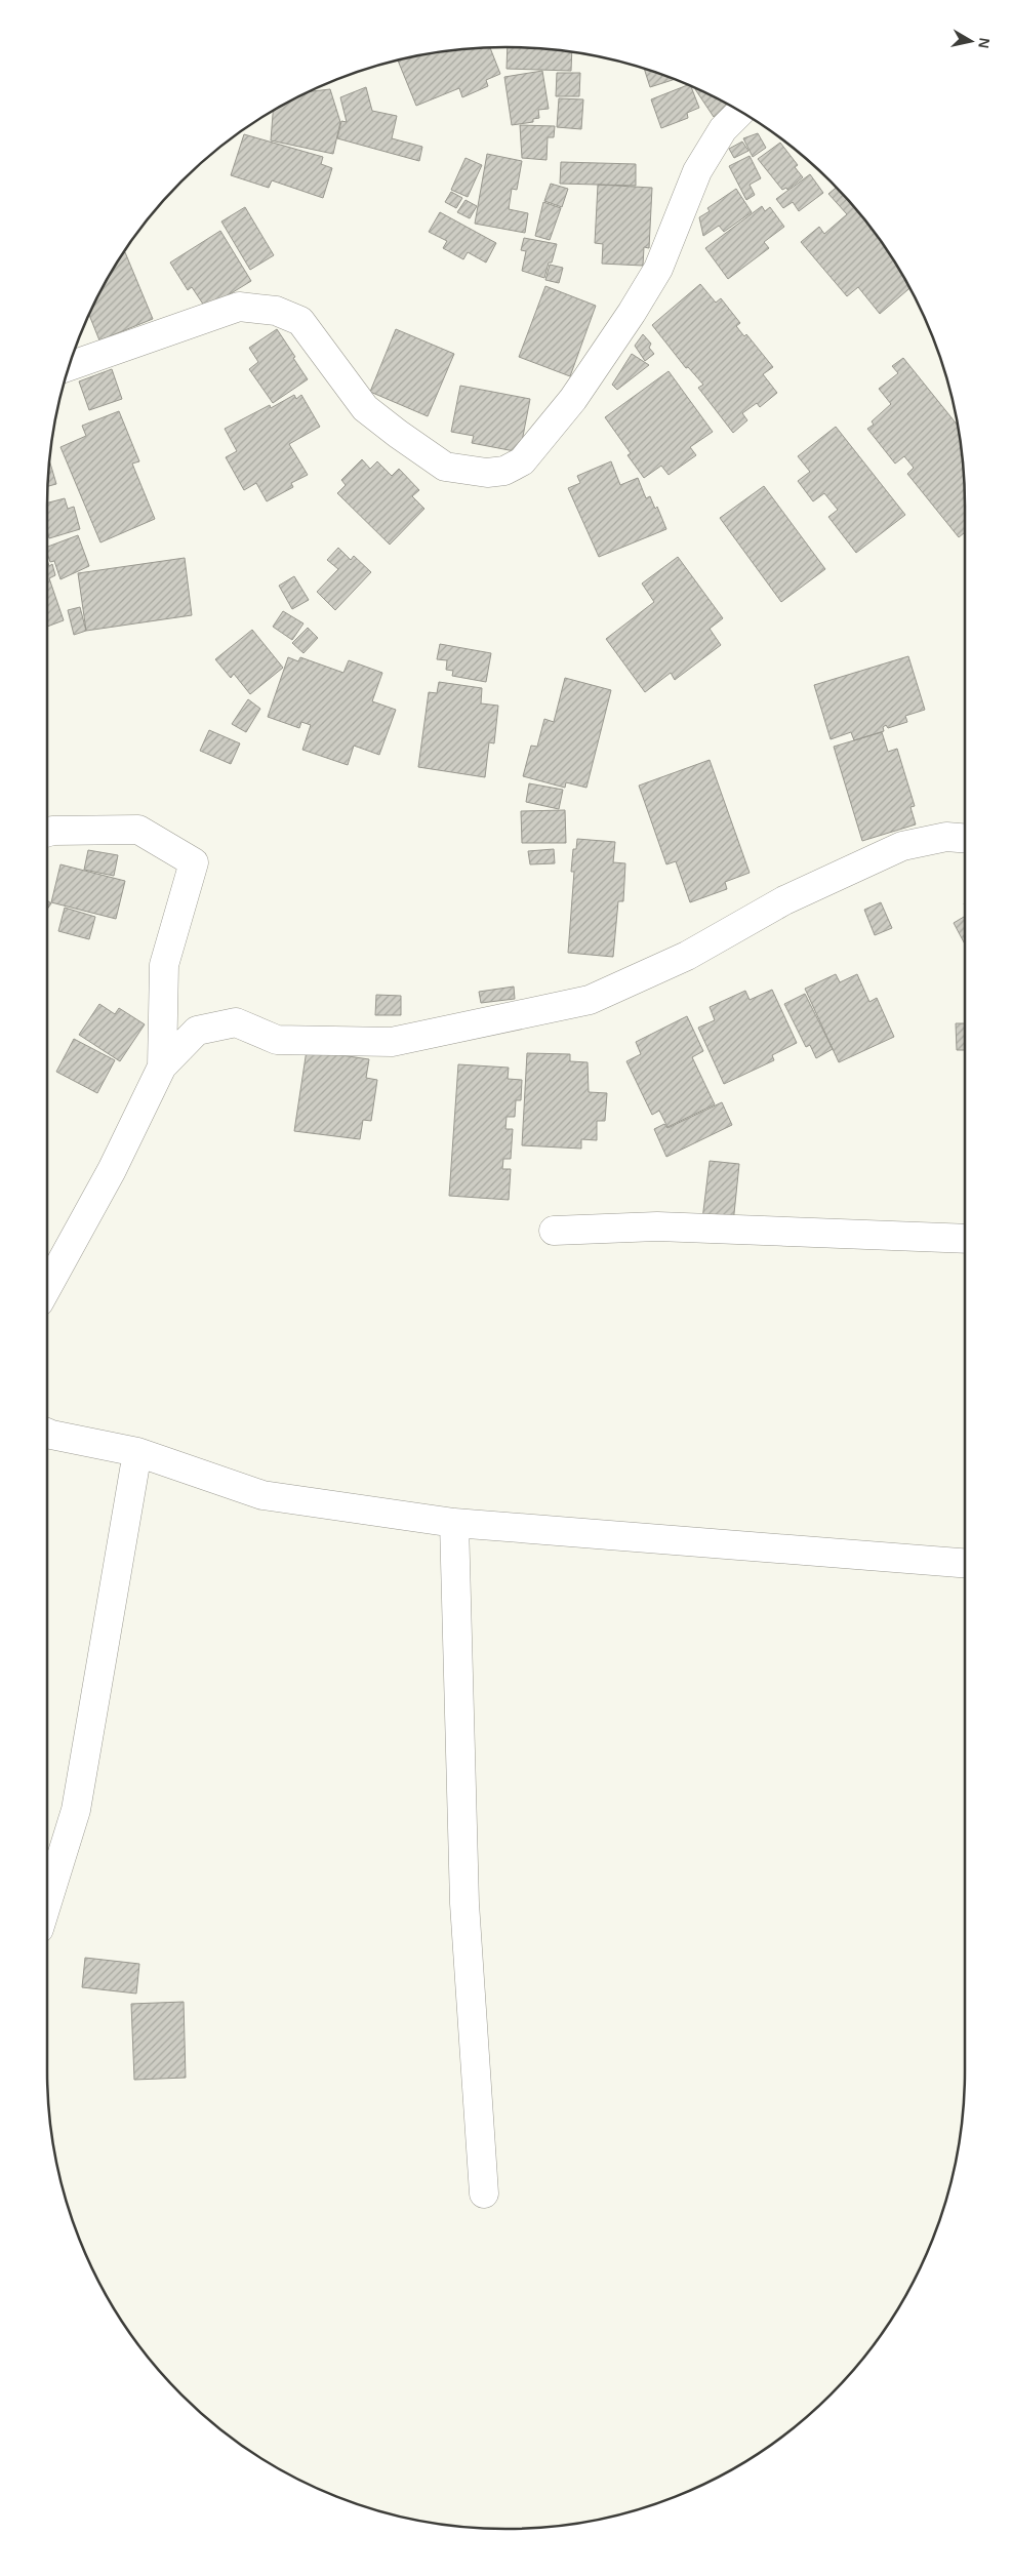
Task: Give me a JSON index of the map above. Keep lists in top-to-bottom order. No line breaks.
{"north":"right"}
